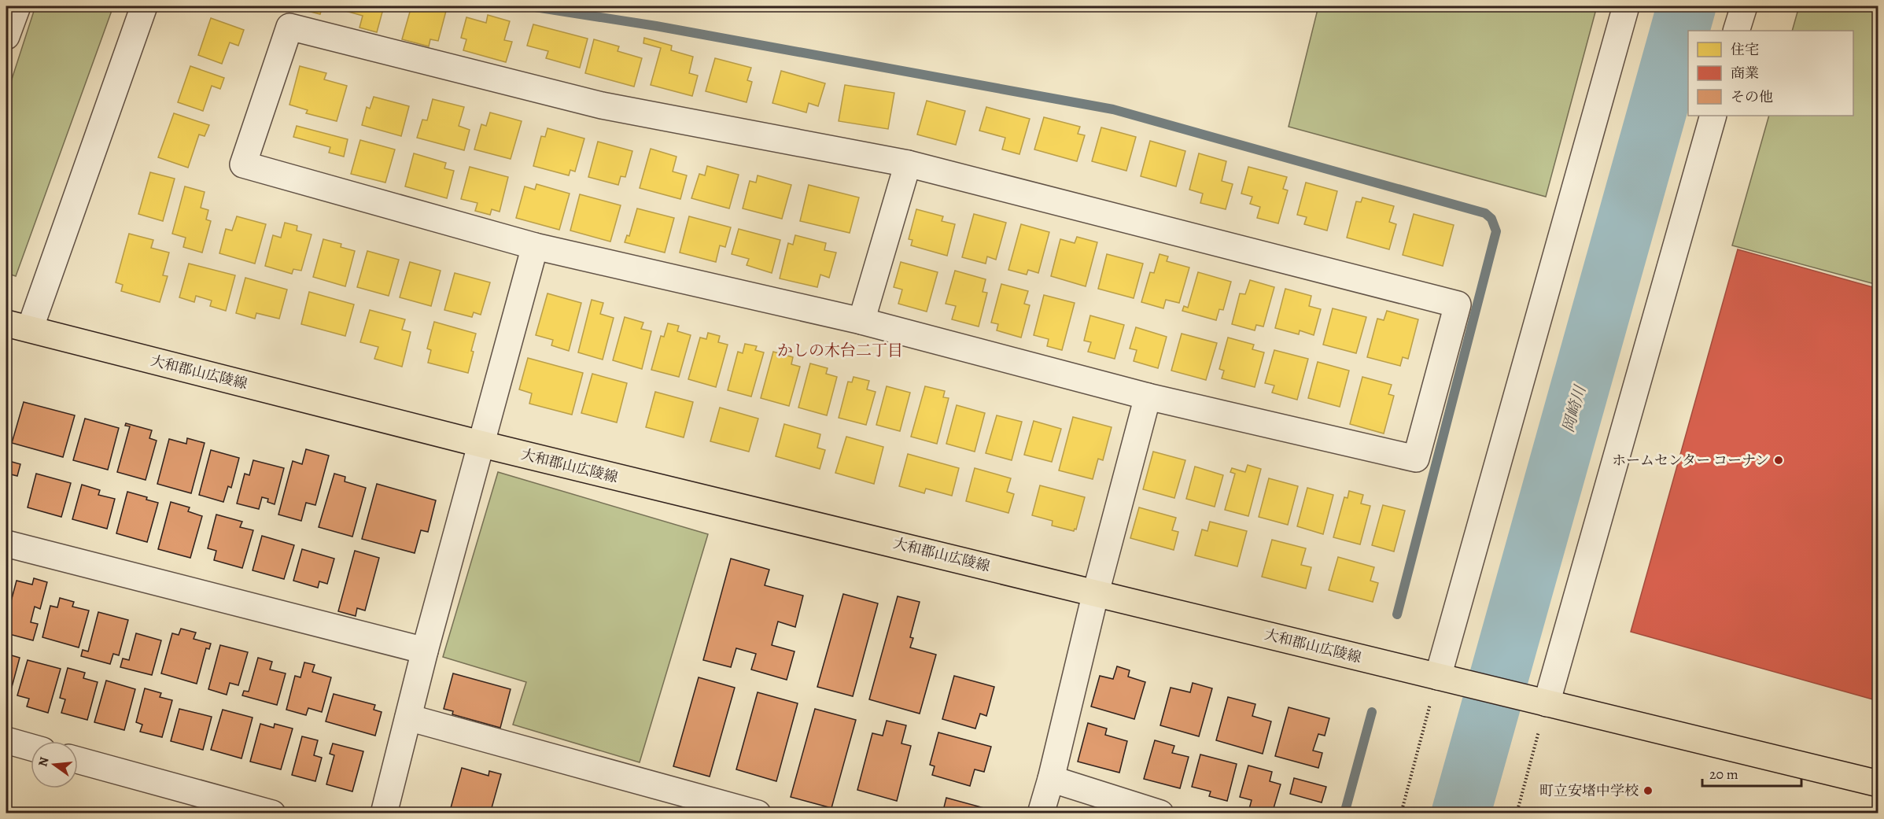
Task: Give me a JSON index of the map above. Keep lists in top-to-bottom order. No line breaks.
{"streets":{"main road":["大和郡山広陵線"]},"districts":["かしの木台二丁目"],"water":["岡崎川"],"places":["ホームセンター コーナン","町立安堵中学校"],"legend":["住宅","商業","その他"],"scale_bar":"20 m","north":"left"}
